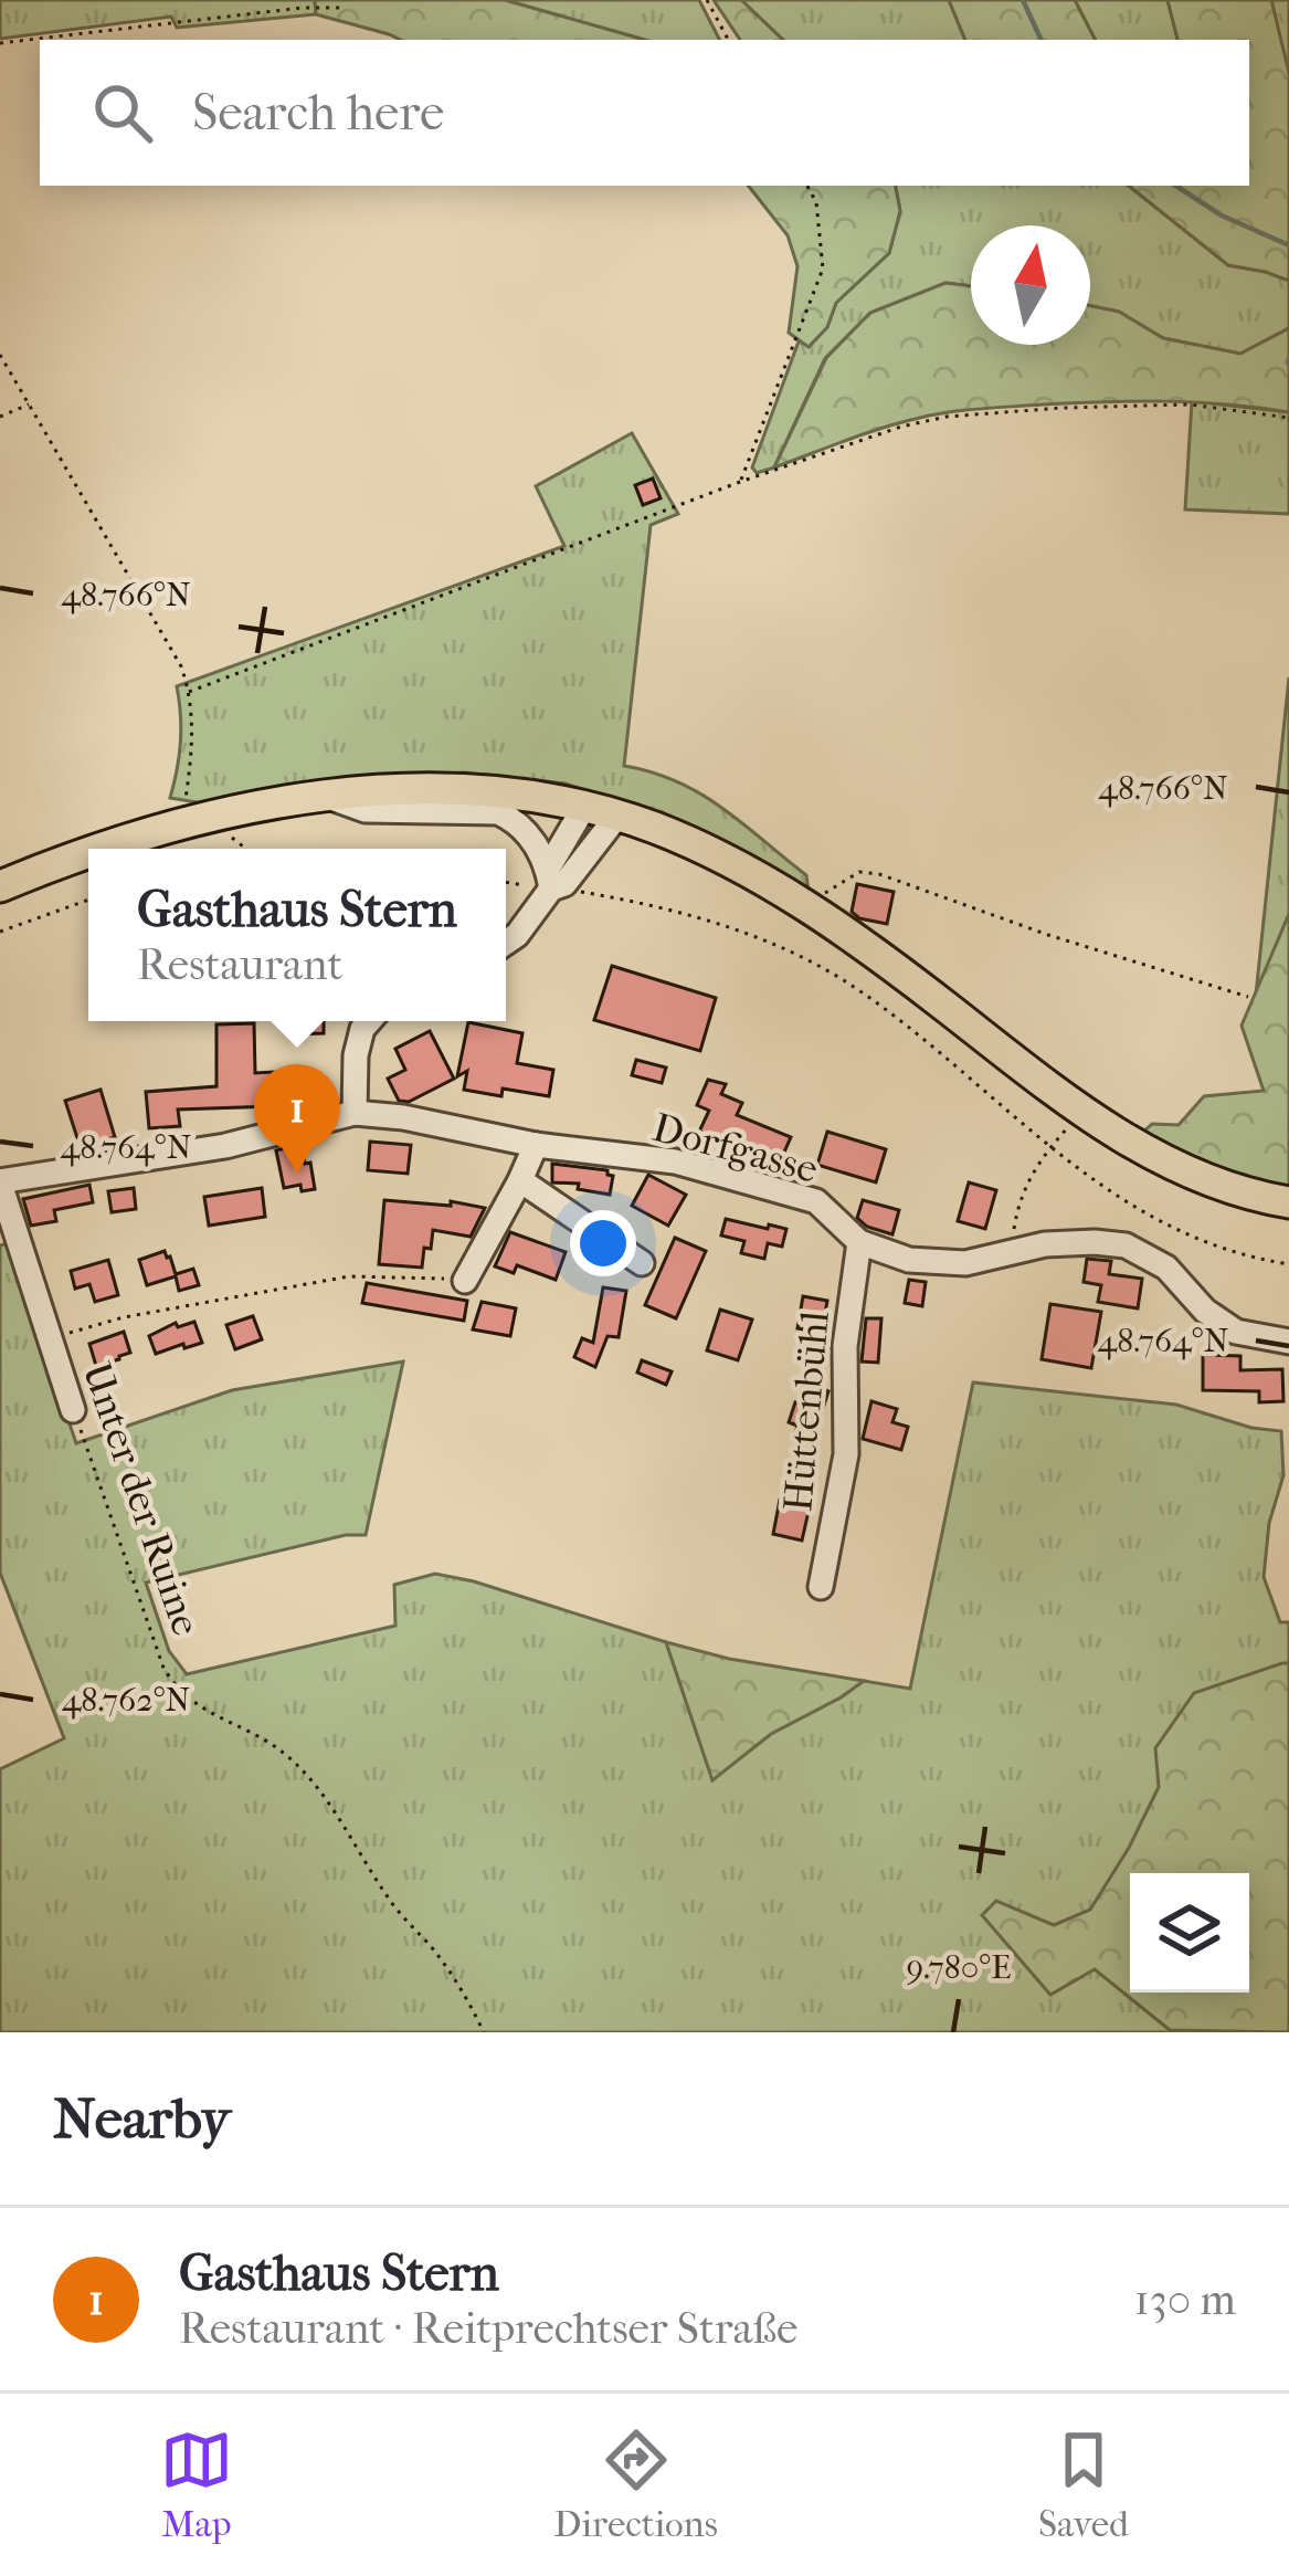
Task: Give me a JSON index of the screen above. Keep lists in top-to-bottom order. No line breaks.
{"streets":{"street":["Dorfgasse","Hüttenbühl","Unter der Ruine"]},"crossings":[["Dorfgasse","Hüttenbühl"]],"north":"top","page":{"search":"Search here","popup":["Gasthaus Stern","Restaurant"],"pins":"1","heading":"Nearby","list":[{"mark":"1","name":"Gasthaus Stern","note":"Restaurant · Reitprechtser Straße","value":"130 m"}],"nav":["Map","Directions","Saved"]},"coordinates":["48.766°N","48.764°N","48.762°N","9.780°E"]}
